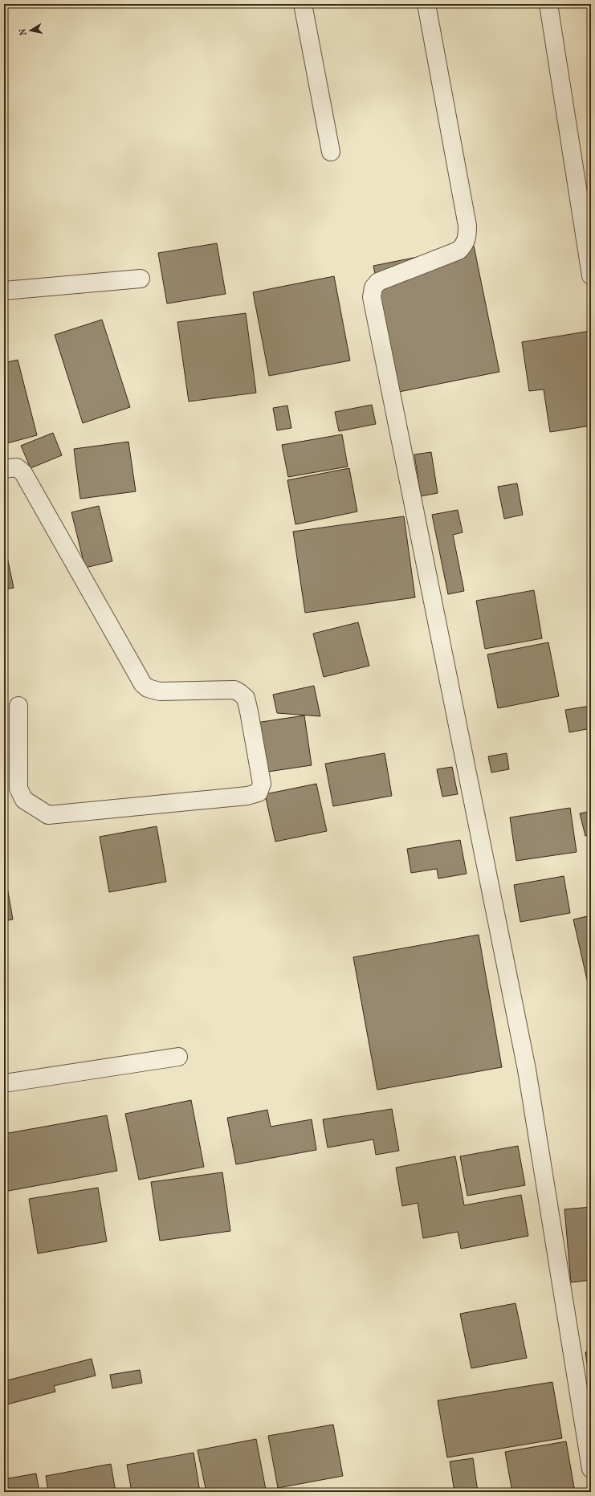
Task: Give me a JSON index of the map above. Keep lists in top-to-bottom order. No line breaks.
{"north":"left"}
